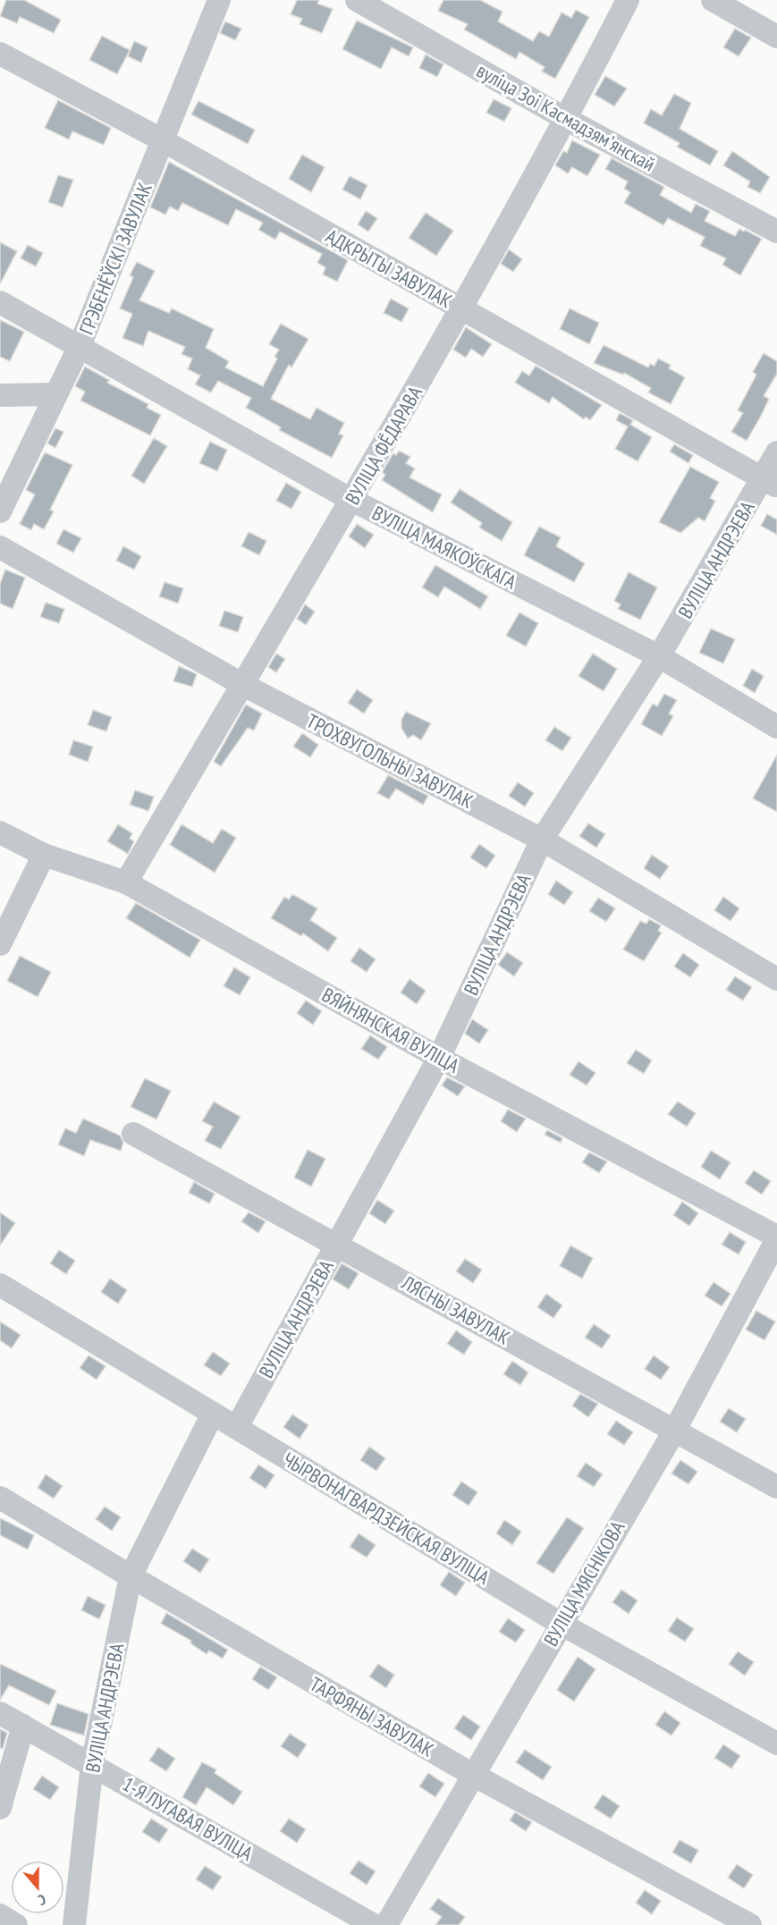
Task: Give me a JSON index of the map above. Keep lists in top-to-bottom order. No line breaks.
{"streets":{"street":["вуліца Зоі Касмадзямʼянскай","ГРЭБЕНЁЎСКІ ЗАВУЛАК","АДКРЫТЫ ЗАВУЛАК","ВУЛІЦА ФЁДАРАВА","ВУЛІЦА МАЯКОЎСКАГА","ВУЛІЦА АНДРЭЕВА","ТРОХВУГОЛЬНЫ ЗАВУЛАК","ВЯЙНЯНСКАЯ ВУЛІЦА","ЛЯСНЫ ЗАВУЛАК","ЧЫРВОНАГВАРДЗЕЙСКАЯ ВУЛІЦА","ВУЛІЦА МЯСНІКОВА","ТАРФЯНЫ ЗАВУЛАК","1-Я ЛУГАВАЯ ВУЛІЦА"]},"crossings":[["вуліца Зоі Касмадзямʼянскай","ВУЛІЦА ФЁДАРАВА"],["ГРЭБЕНЁЎСКІ ЗАВУЛАК","АДКРЫТЫ ЗАВУЛАК"],["ГРЭБЕНЁЎСКІ ЗАВУЛАК","ВУЛІЦА МАЯКОЎСКАГА"],["АДКРЫТЫ ЗАВУЛАК","ВУЛІЦА ФЁДАРАВА"],["АДКРЫТЫ ЗАВУЛАК","ВУЛІЦА АНДРЭЕВА"],["ВУЛІЦА ФЁДАРАВА","ВУЛІЦА МАЯКОЎСКАГА"],["ВУЛІЦА ФЁДАРАВА","ТРОХВУГОЛЬНЫ ЗАВУЛАК"],["ВУЛІЦА ФЁДАРАВА","ВЯЙНЯНСКАЯ ВУЛІЦА"],["ВУЛІЦА МАЯКОЎСКАГА","ВУЛІЦА АНДРЭЕВА"],["ВУЛІЦА АНДРЭЕВА","ТРОХВУГОЛЬНЫ ЗАВУЛАК"],["ВУЛІЦА АНДРЭЕВА","ВЯЙНЯНСКАЯ ВУЛІЦА"],["ВУЛІЦА АНДРЭЕВА","ЛЯСНЫ ЗАВУЛАК"],["ВУЛІЦА АНДРЭЕВА","ЧЫРВОНАГВАРДЗЕЙСКАЯ ВУЛІЦА"],["ВУЛІЦА АНДРЭЕВА","ТАРФЯНЫ ЗАВУЛАК"],["ВУЛІЦА АНДРЭЕВА","1-Я ЛУГАВАЯ ВУЛІЦА"],["ВЯЙНЯНСКАЯ ВУЛІЦА","ВУЛІЦА МЯСНІКОВА"],["ЛЯСНЫ ЗАВУЛАК","ВУЛІЦА МЯСНІКОВА"],["ЧЫРВОНАГВАРДЗЕЙСКАЯ ВУЛІЦА","ВУЛІЦА МЯСНІКОВА"],["ВУЛІЦА МЯСНІКОВА","ТАРФЯНЫ ЗАВУЛАК"]],"north":"bottom"}
